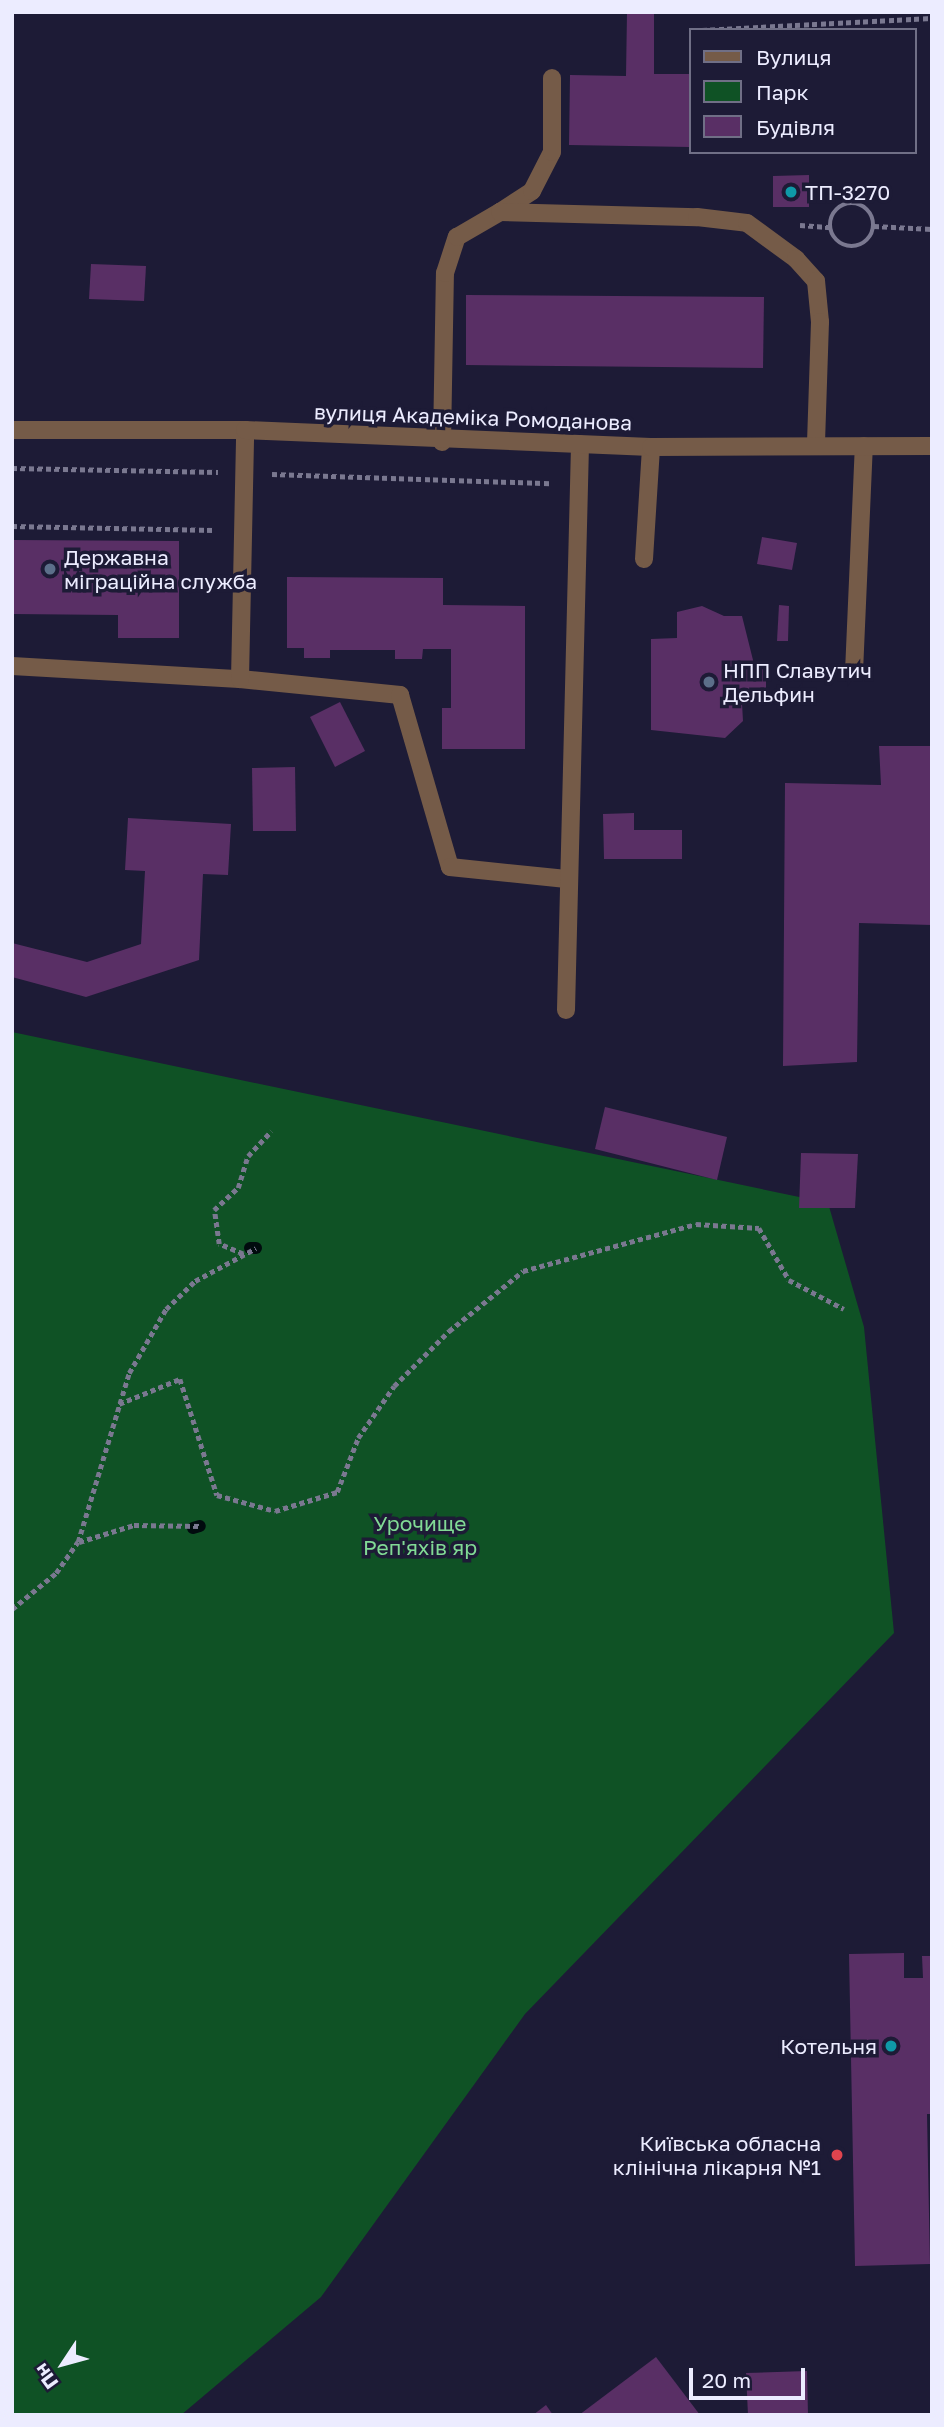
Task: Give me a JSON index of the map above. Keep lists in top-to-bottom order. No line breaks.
{"streets":{"street":["вулиця Академіка Ромоданова"]},"parks":["Урочище Реп'яхів яр"],"places":["ТП-3270","Державна міграційна служба","НПП Славутич Дельфин","Котельня","Київська обласна клінічна лікарня №1"],"legend":["Вулиця","Парк","Будівля"],"scale_bar":"20 m","north":"bottom left"}
